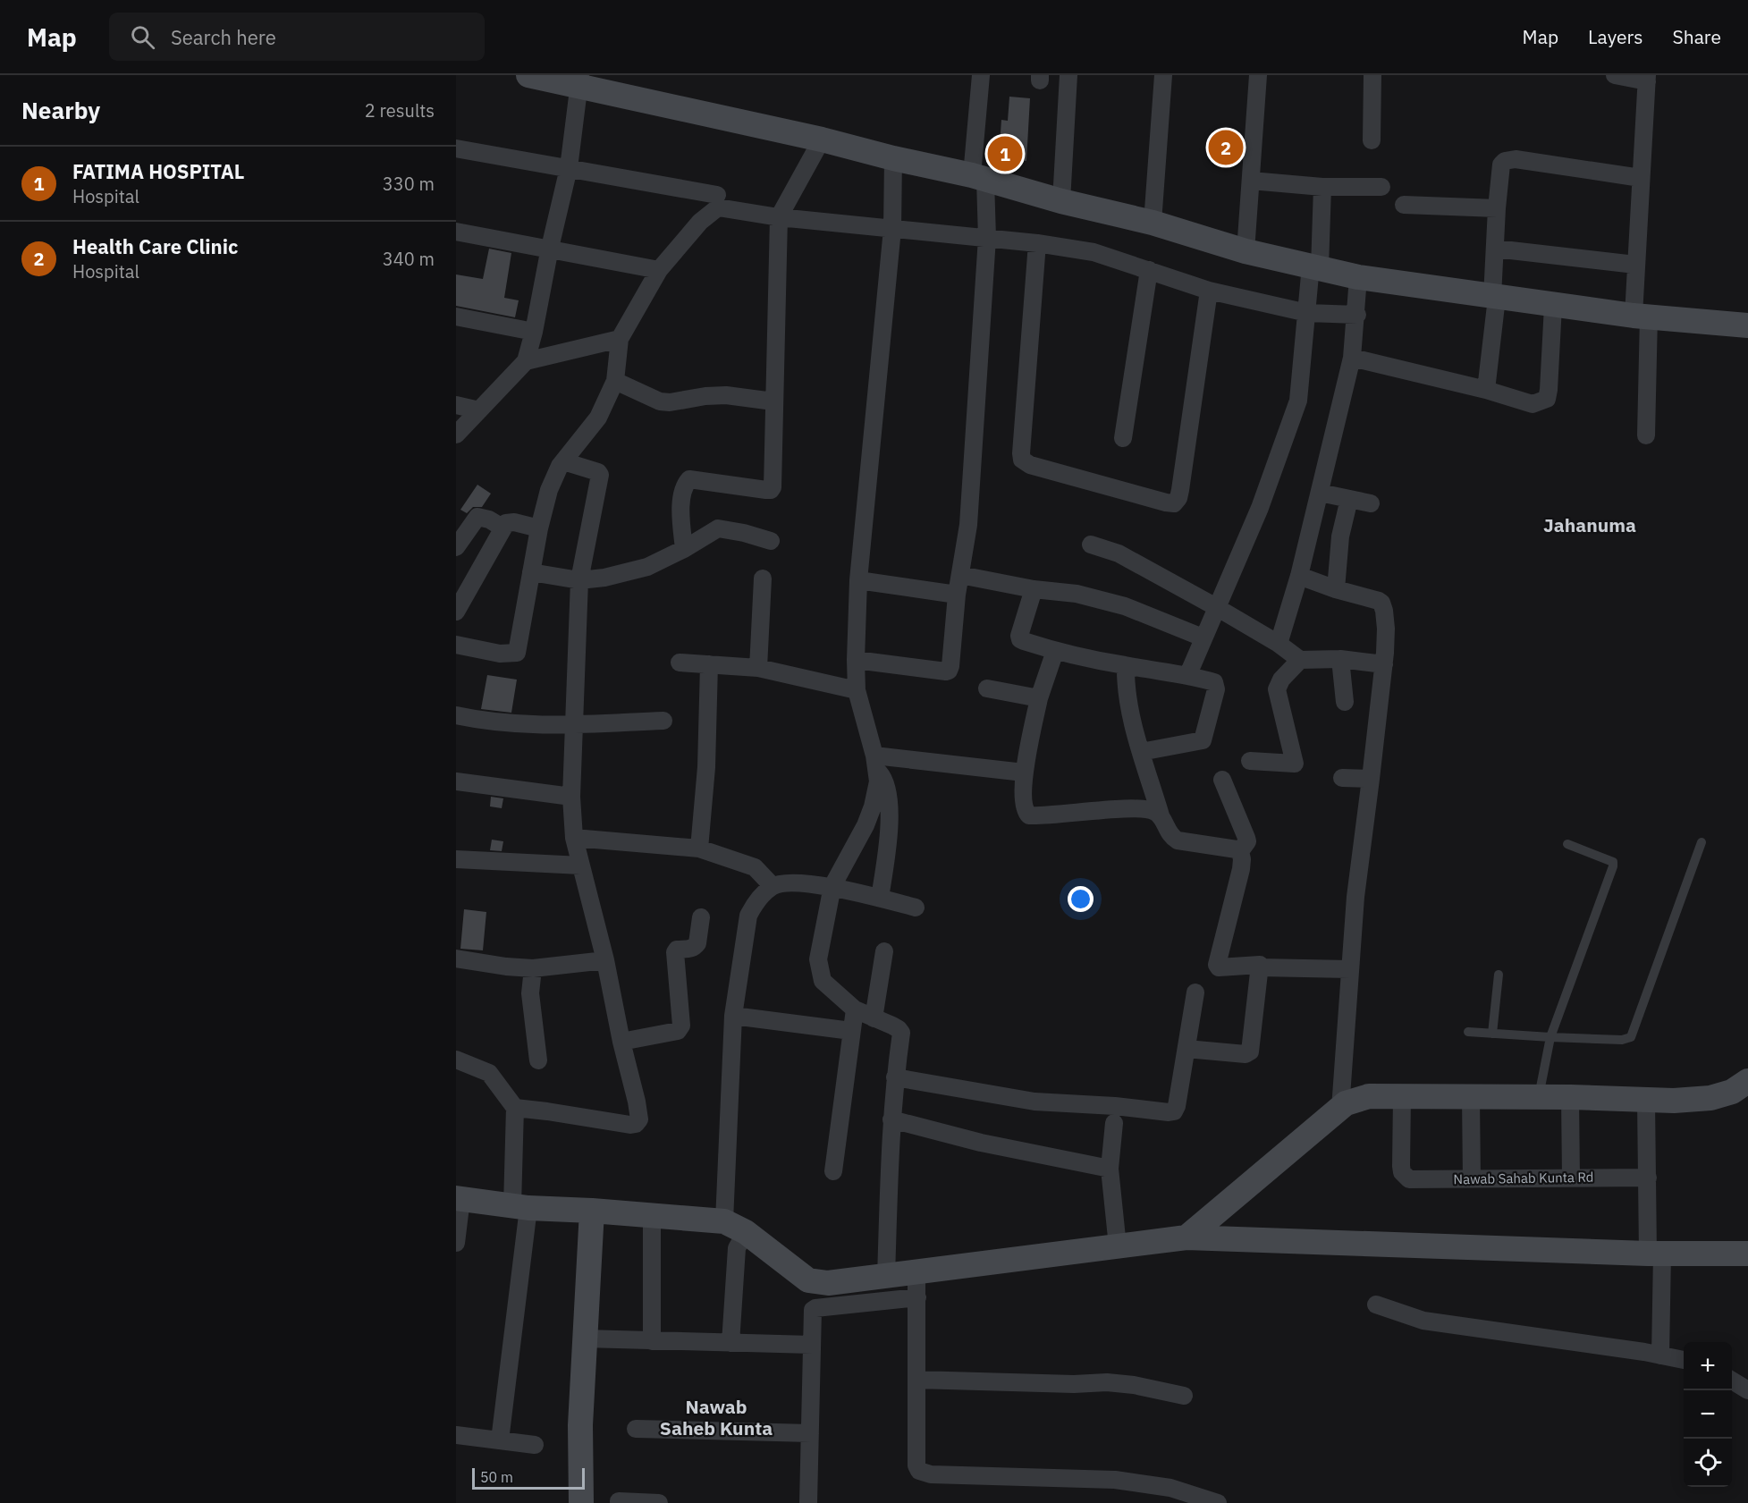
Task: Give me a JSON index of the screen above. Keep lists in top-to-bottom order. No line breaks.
{"streets":{"street":["Nawab Sahab Kunta Rd"]},"districts":["Jahanuma","Nawab Saheb Kunta"],"scale_bar":"50 m","page":{"header":"Map","search":"Search here","nav":["Map","Layers","Share"],"heading":["Nearby","2 results"],"pins":["2","1"],"list":[{"mark":"1","name":"FATIMA HOSPITAL","note":"Hospital","value":"330 m"},{"mark":"2","name":"Health Care Clinic","note":"Hospital","value":"340 m"}],"map_buttons":["+","−"],"scale":"50 m"}}
